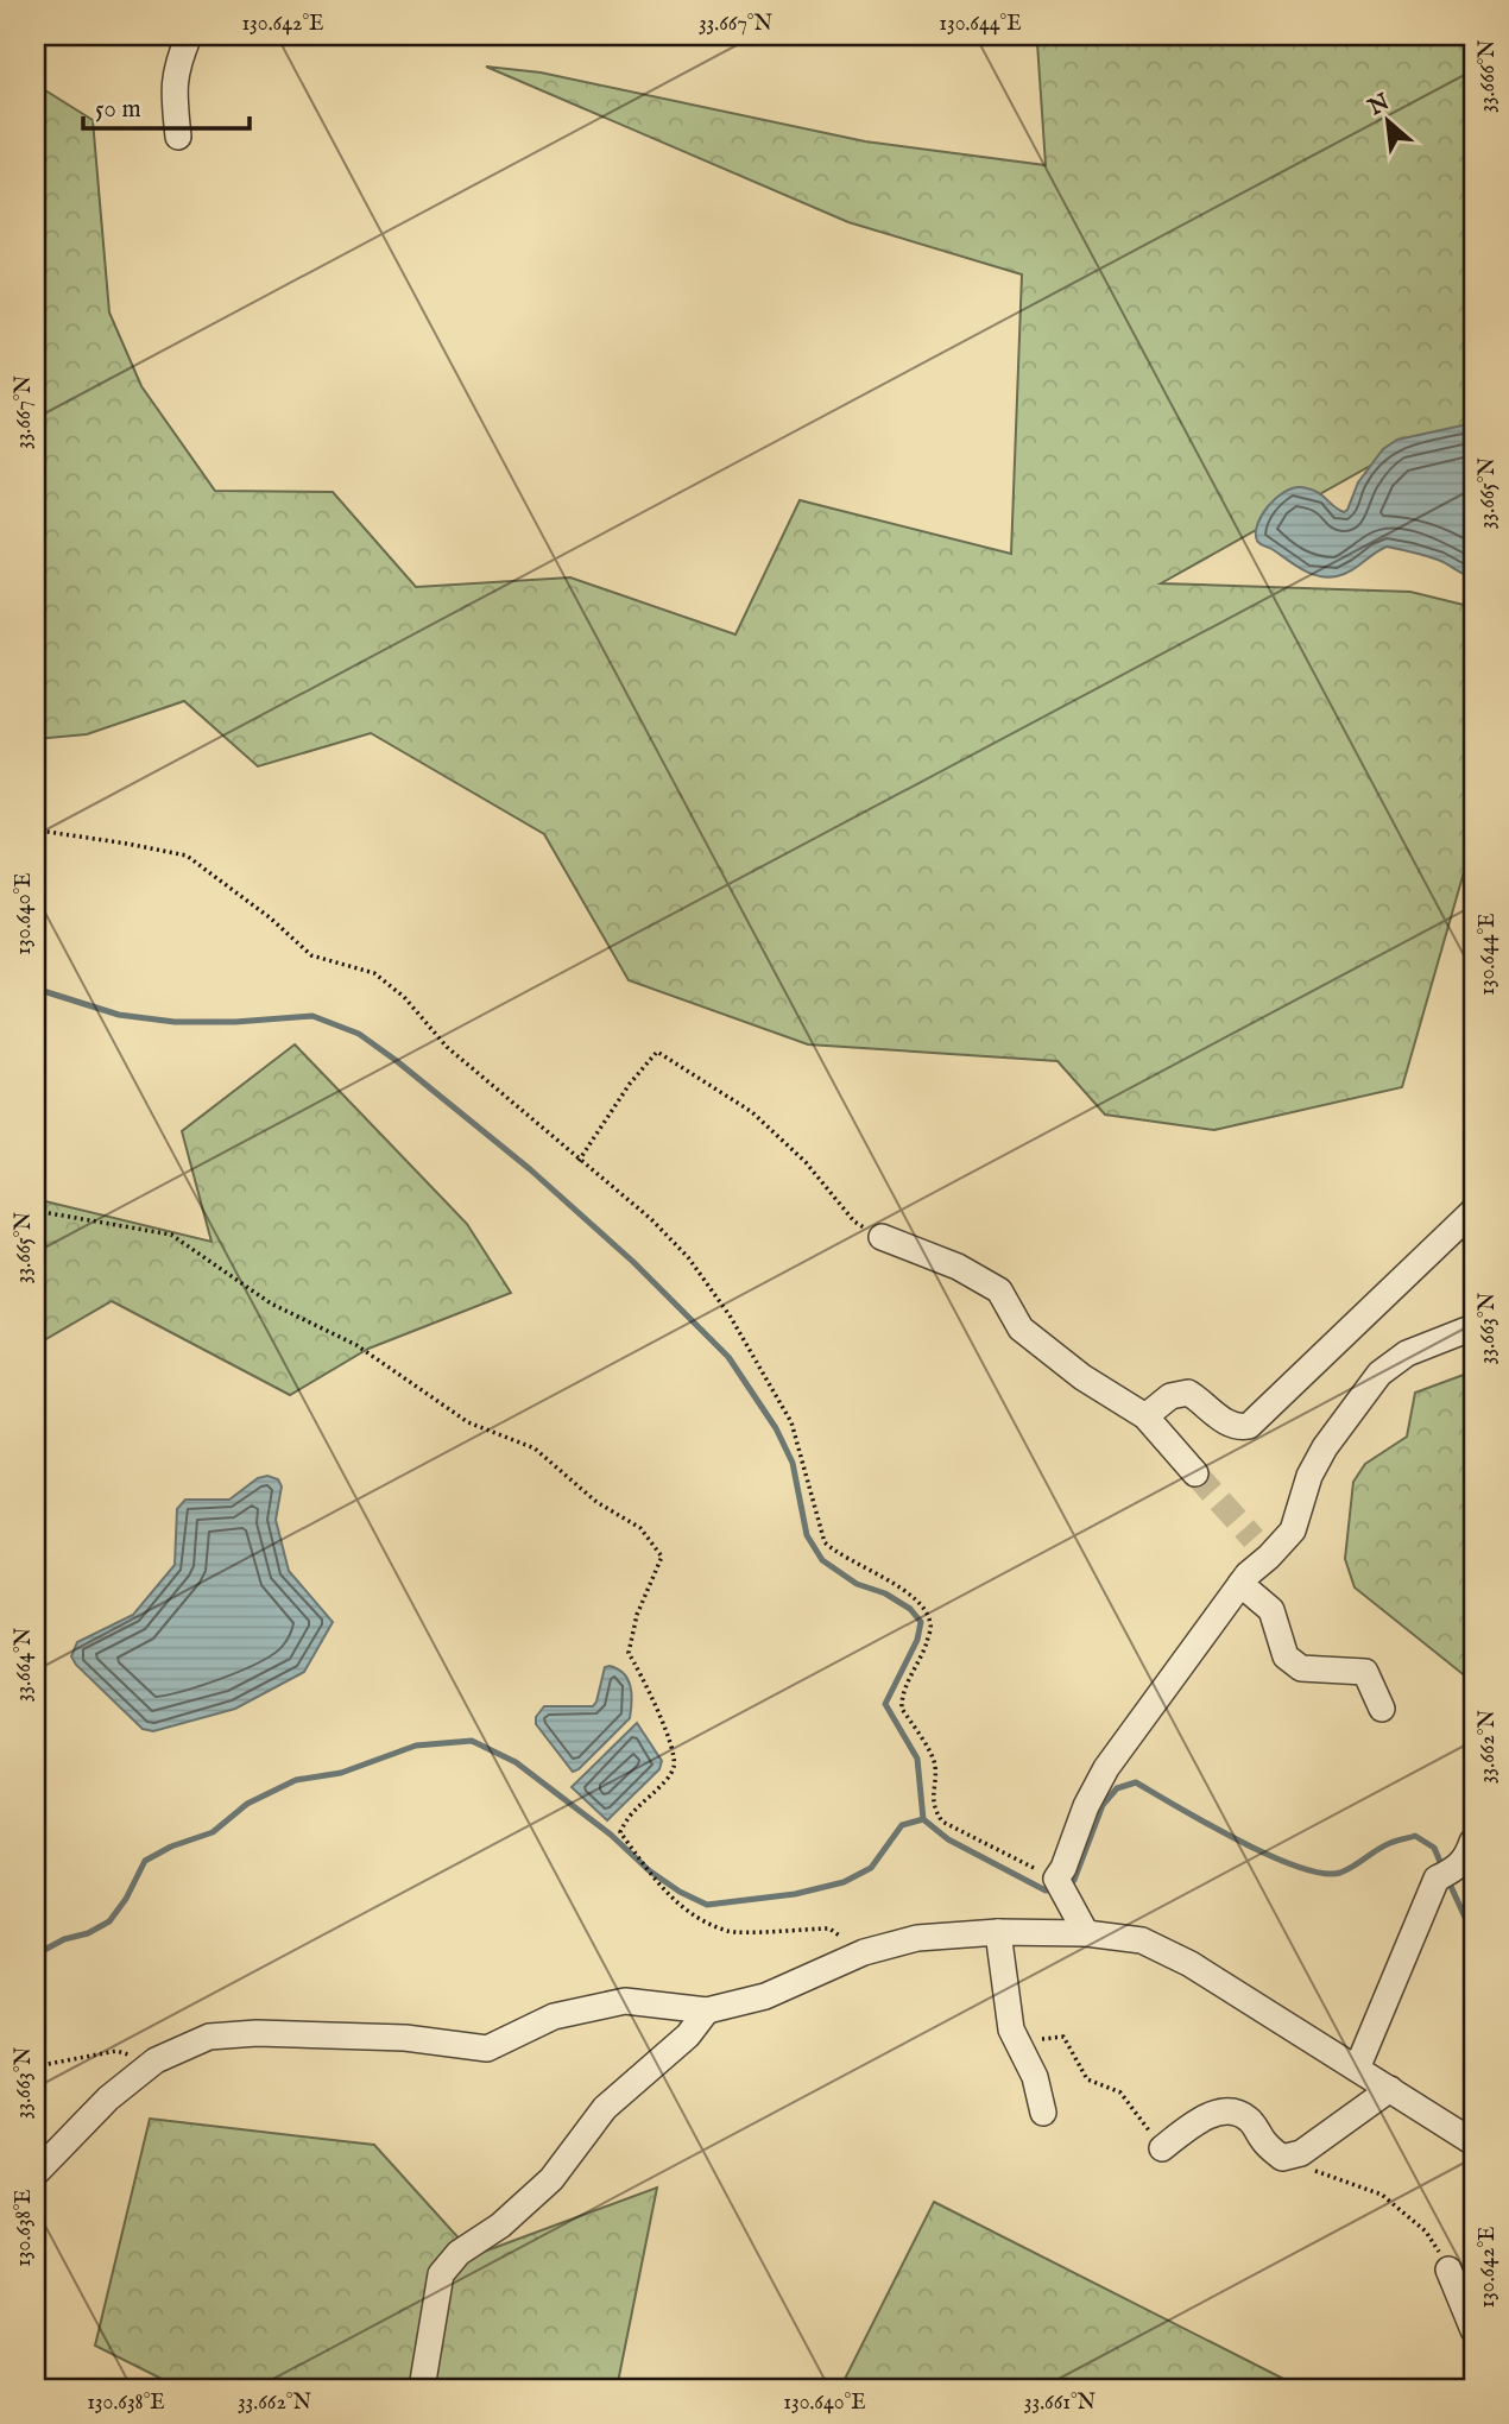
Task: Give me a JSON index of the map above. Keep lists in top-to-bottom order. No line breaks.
{"scale_bar":"50 m","north":"top left","coordinates":["130.642°E","33.667°N","130.644°E","33.666°N","33.665°N","130.640°E","33.663°N","33.664°N","33.662°N","130.638°E","33.661°N"]}
